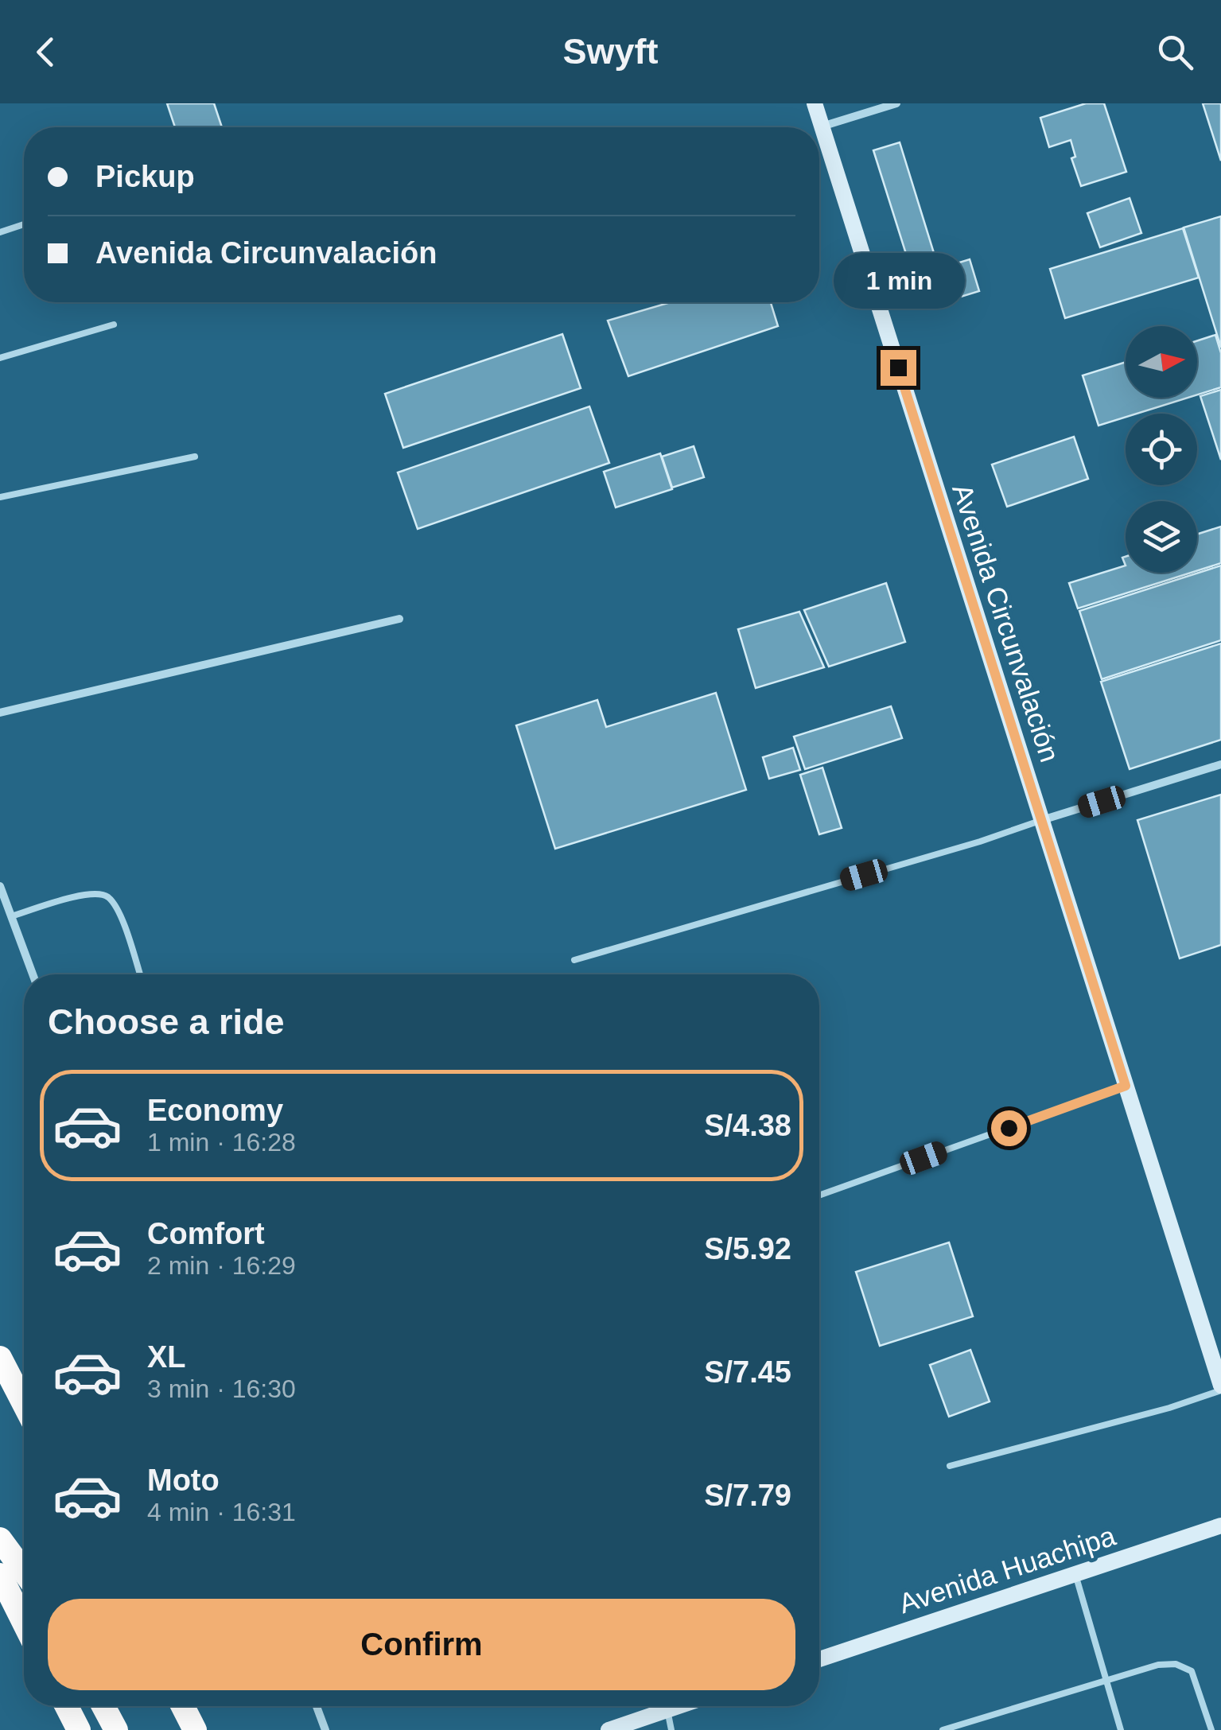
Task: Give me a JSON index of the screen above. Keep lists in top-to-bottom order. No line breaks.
{"streets":{"street":["Avenida Circunvalación","Avenida Huachipa"]},"north":"right","page":{"header":"Swyft","banner":["Pickup","Avenida Circunvalación"],"bubble":"1 min","heading":"Choose a ride","list":[{"name":"Economy","note":"1 min · 16:28","value":"S/4.38"},{"name":"Comfort","note":"2 min · 16:29","value":"S/5.92"},{"name":"XL","note":"3 min · 16:30","value":"S/7.45"},{"name":"Moto","note":"4 min · 16:31","value":"S/7.79"}],"buttons":"Confirm"}}
